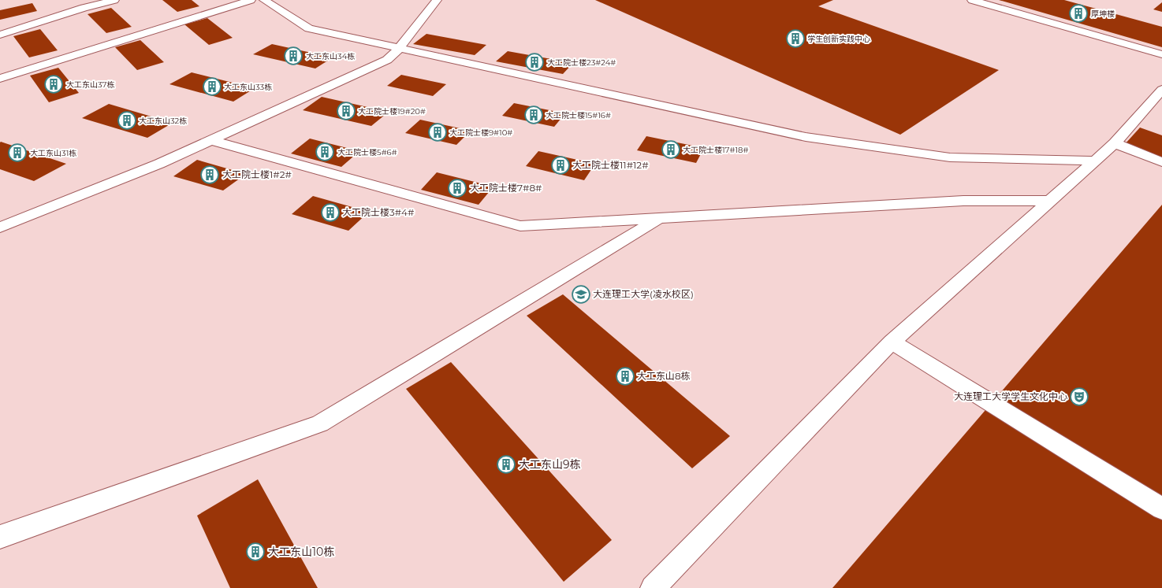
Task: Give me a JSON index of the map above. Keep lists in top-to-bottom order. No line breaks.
{"places":{"building":["厚坤楼","学生创新实践中心","大工东山34栋","大工院士楼23#24#","大工东山37栋","大工东山33栋","大工院士楼19#20#","大工院士楼15#16#","大工东山32栋","大工院士楼9#10#","大工院士楼17#18#","大工院士楼5#6#","大工东山31栋","大工院士楼11#12#","大工院士楼1#2#","大工院士楼7#8#","大工院士楼3#4#","大工东山8栋","大工东山9栋","大工东山10栋"],"school or university":["大连理工大学(凌水校区)"],"theatre":["大连理工大学学生文化中心"]}}
